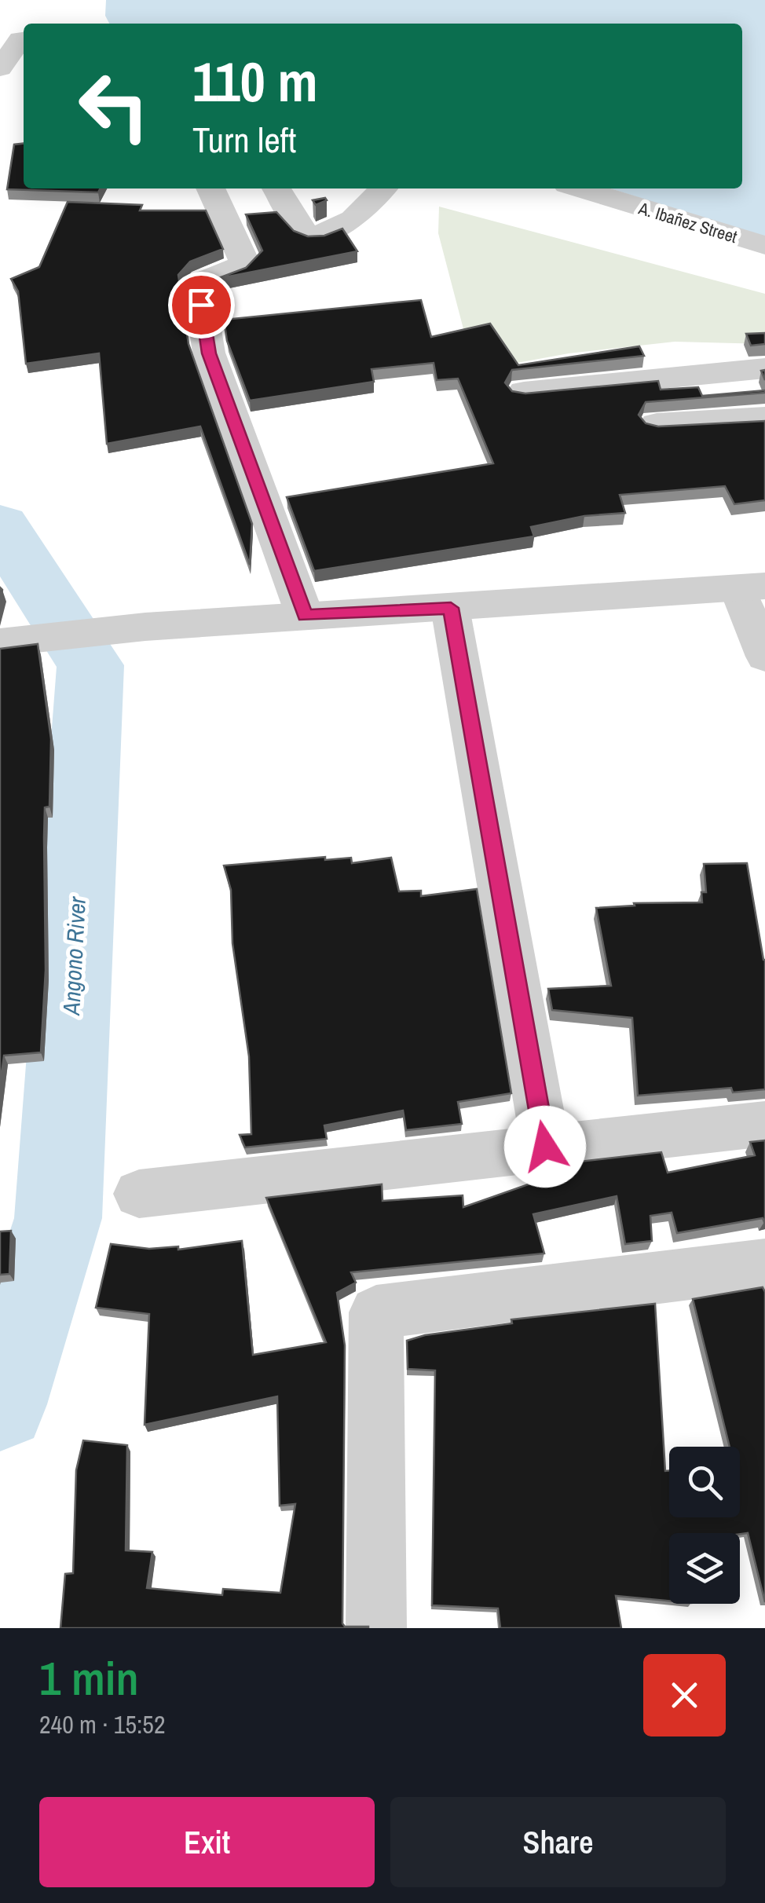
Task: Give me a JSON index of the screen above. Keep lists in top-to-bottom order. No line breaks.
{"streets":{"street":["A. Ibañez Street"]},"water":["Angono River"],"page":{"turn":["110 m","Turn left"],"heading":["1 min","240 m · 15:52"],"buttons":["Exit","Share"]}}
